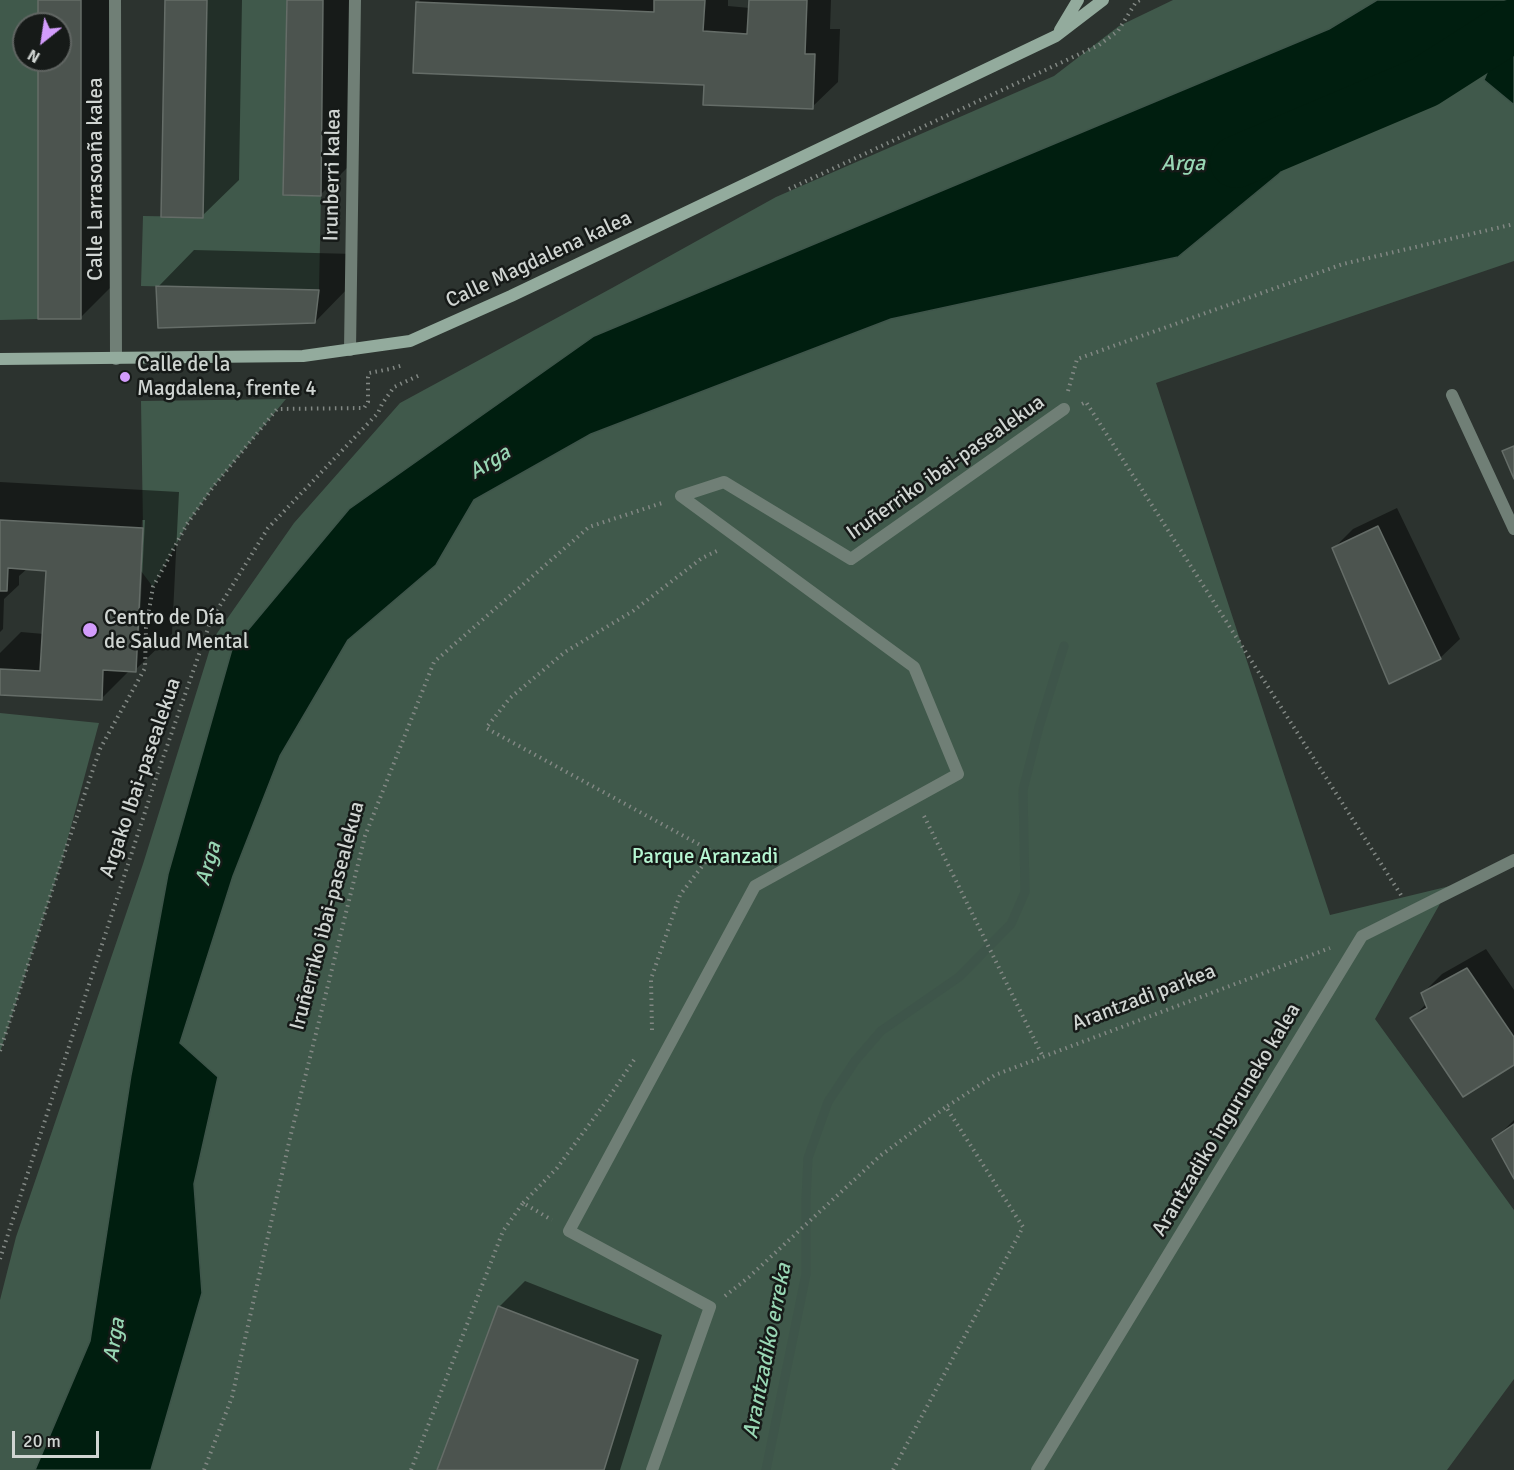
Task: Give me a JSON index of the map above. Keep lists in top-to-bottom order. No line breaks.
{"streets":{"main road":["Calle Magdalena kalea"],"street":["Irunberri kalea","Calle Larrasoaña kalea","Iruñerriko ibai-pasealekua","Arantzadiko inguruneko kalea"],"path":["Argako Ibai-pasealekua","Arantzadi parkea"]},"crossings":[["Irunberri kalea","Calle Magdalena kalea"],["Calle Larrasoaña kalea","Calle Magdalena kalea"],["Arantzadi parkea","Arantzadiko inguruneko kalea"]],"water":["Arga","Arantzadiko erreka"],"parks":["Parque Aranzadi"],"places":["Calle de la Magdalena, frente 4","Centro de Día de Salud Mental"],"scale_bar":"20 m","north":"bottom left"}
